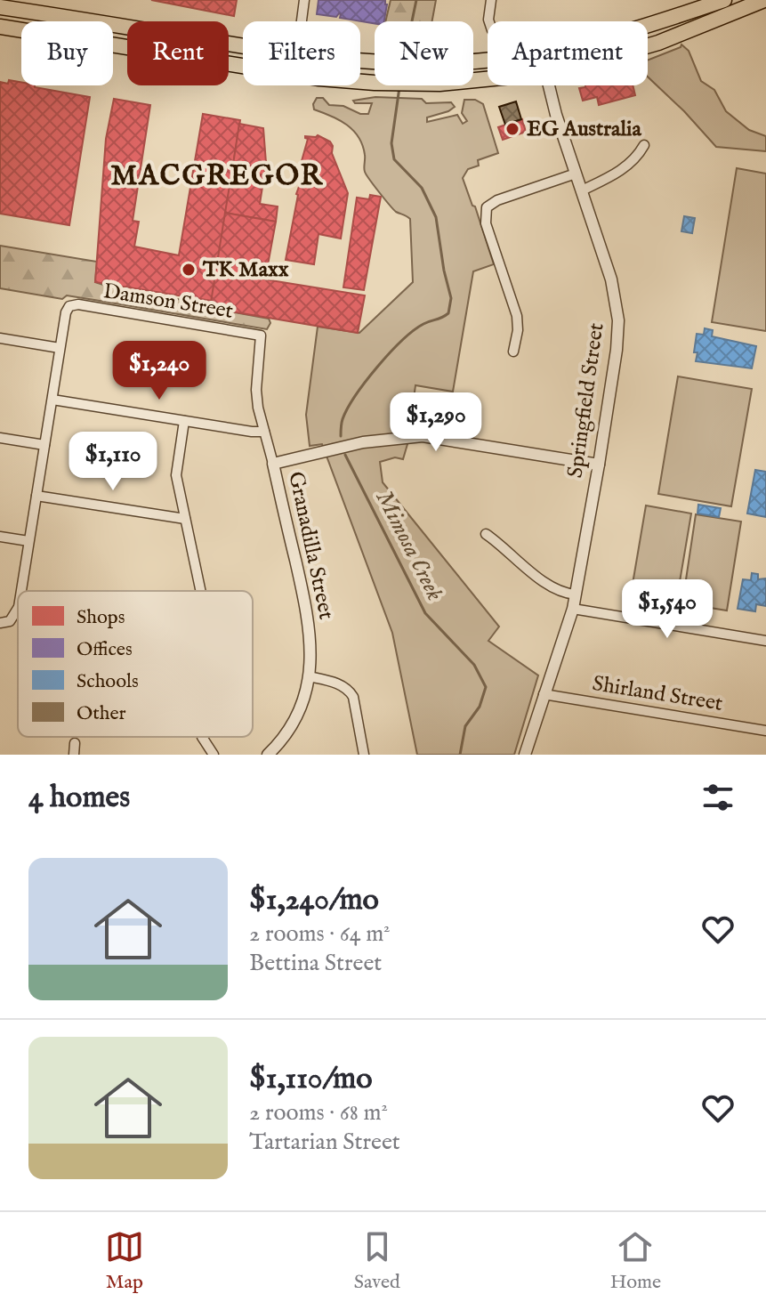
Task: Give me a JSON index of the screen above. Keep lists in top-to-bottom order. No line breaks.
{"streets":{"street":["Damson Street","Springfield Street","Granadilla Street","Shirland Street"]},"crossings":[["Damson Street","Granadilla Street"],["Springfield Street","Shirland Street"]],"districts":["MACGREGOR"],"water":["Mimosa Creek"],"places":["EG Australia","TK Maxx"],"legend":["Shops","Offices","Schools","Other"],"page":{"chip":["Buy","Rent","Filters","New","Apartment"],"price":["$1,240","$1,290","$1,110","$1,540"],"heading":"4 homes","list":[{"name":"$1,240/mo","note":"2 rooms · 64 m² · Bettina Street"},{"name":"$1,110/mo","note":"2 rooms · 68 m² · Tartarian Street"}],"tabs":["Map","Saved","Home"]}}
